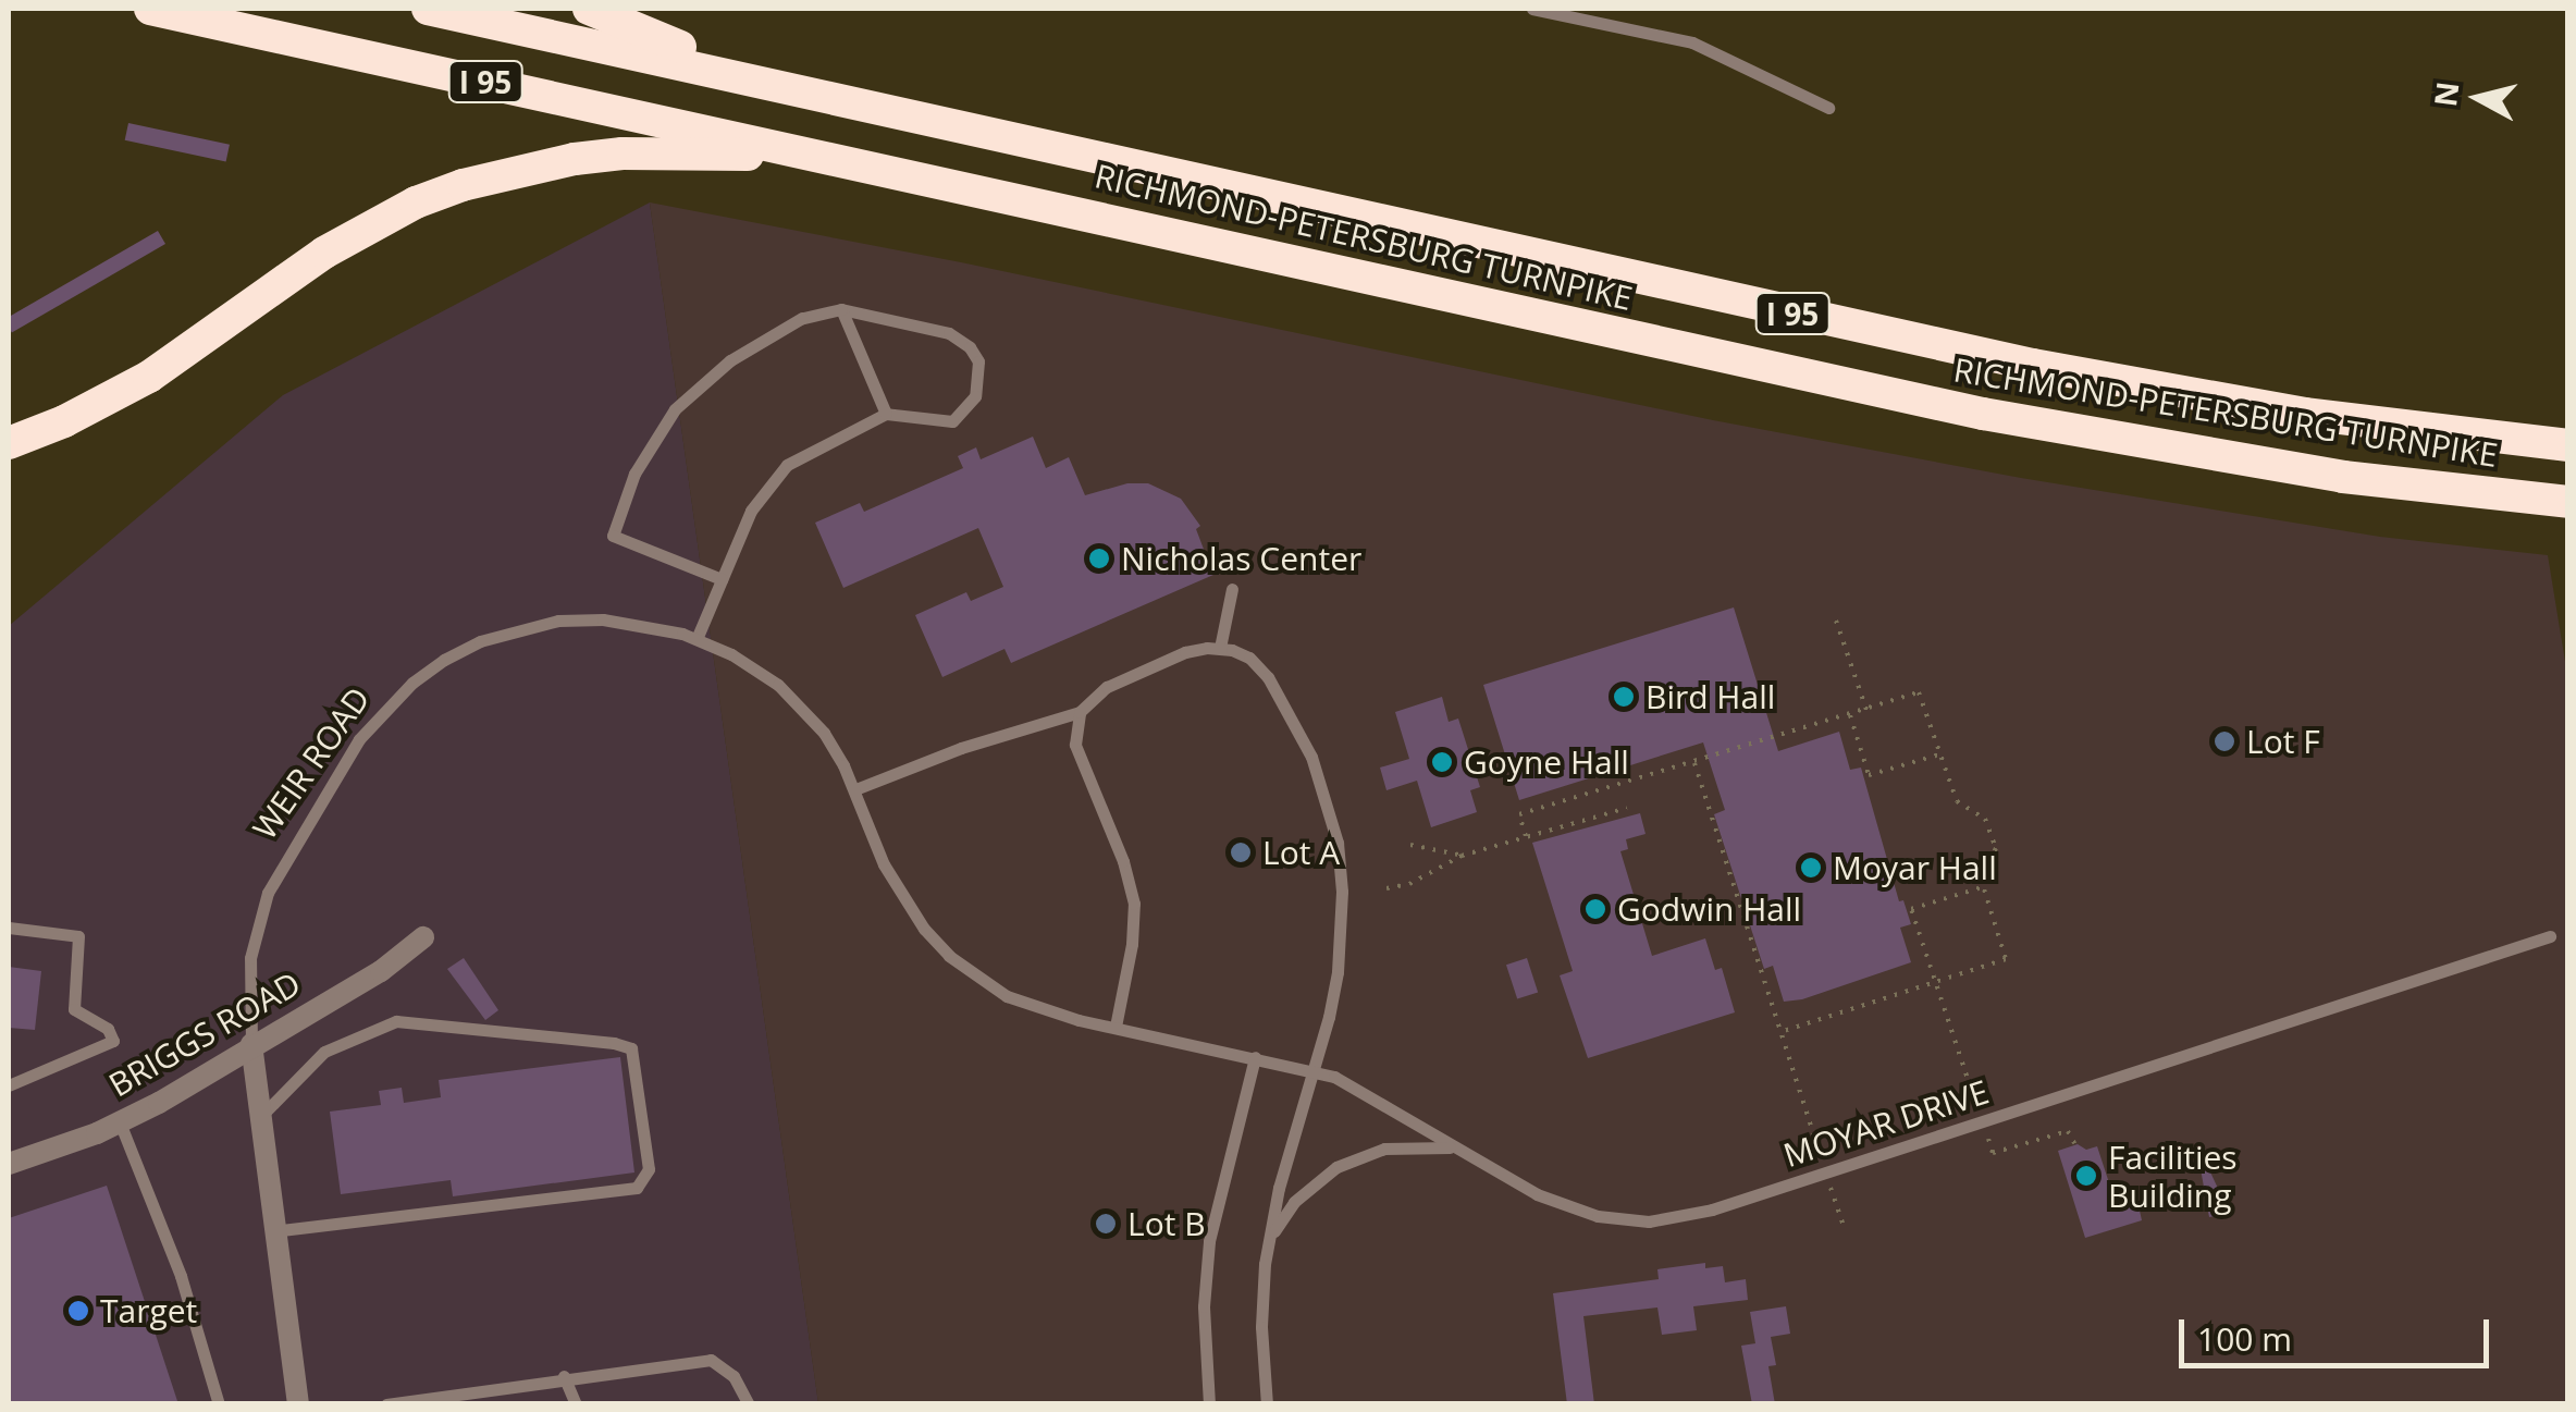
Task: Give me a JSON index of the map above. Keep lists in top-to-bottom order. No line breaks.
{"streets":{"highway":["I 95","RICHMOND-PETERSBURG TURNPIKE"],"street":["WEIR ROAD","BRIGGS ROAD"],"lane":["MOYAR DRIVE"]},"crossings":[["WEIR ROAD","BRIGGS ROAD"],["WEIR ROAD","MOYAR DRIVE"]],"places":["Nicholas Center","Bird Hall","Lot F","Goyne Hall","Lot A","Moyar Hall","Godwin Hall","Facilities Building","Lot B","Target"],"scale_bar":"100 m","north":"left"}
